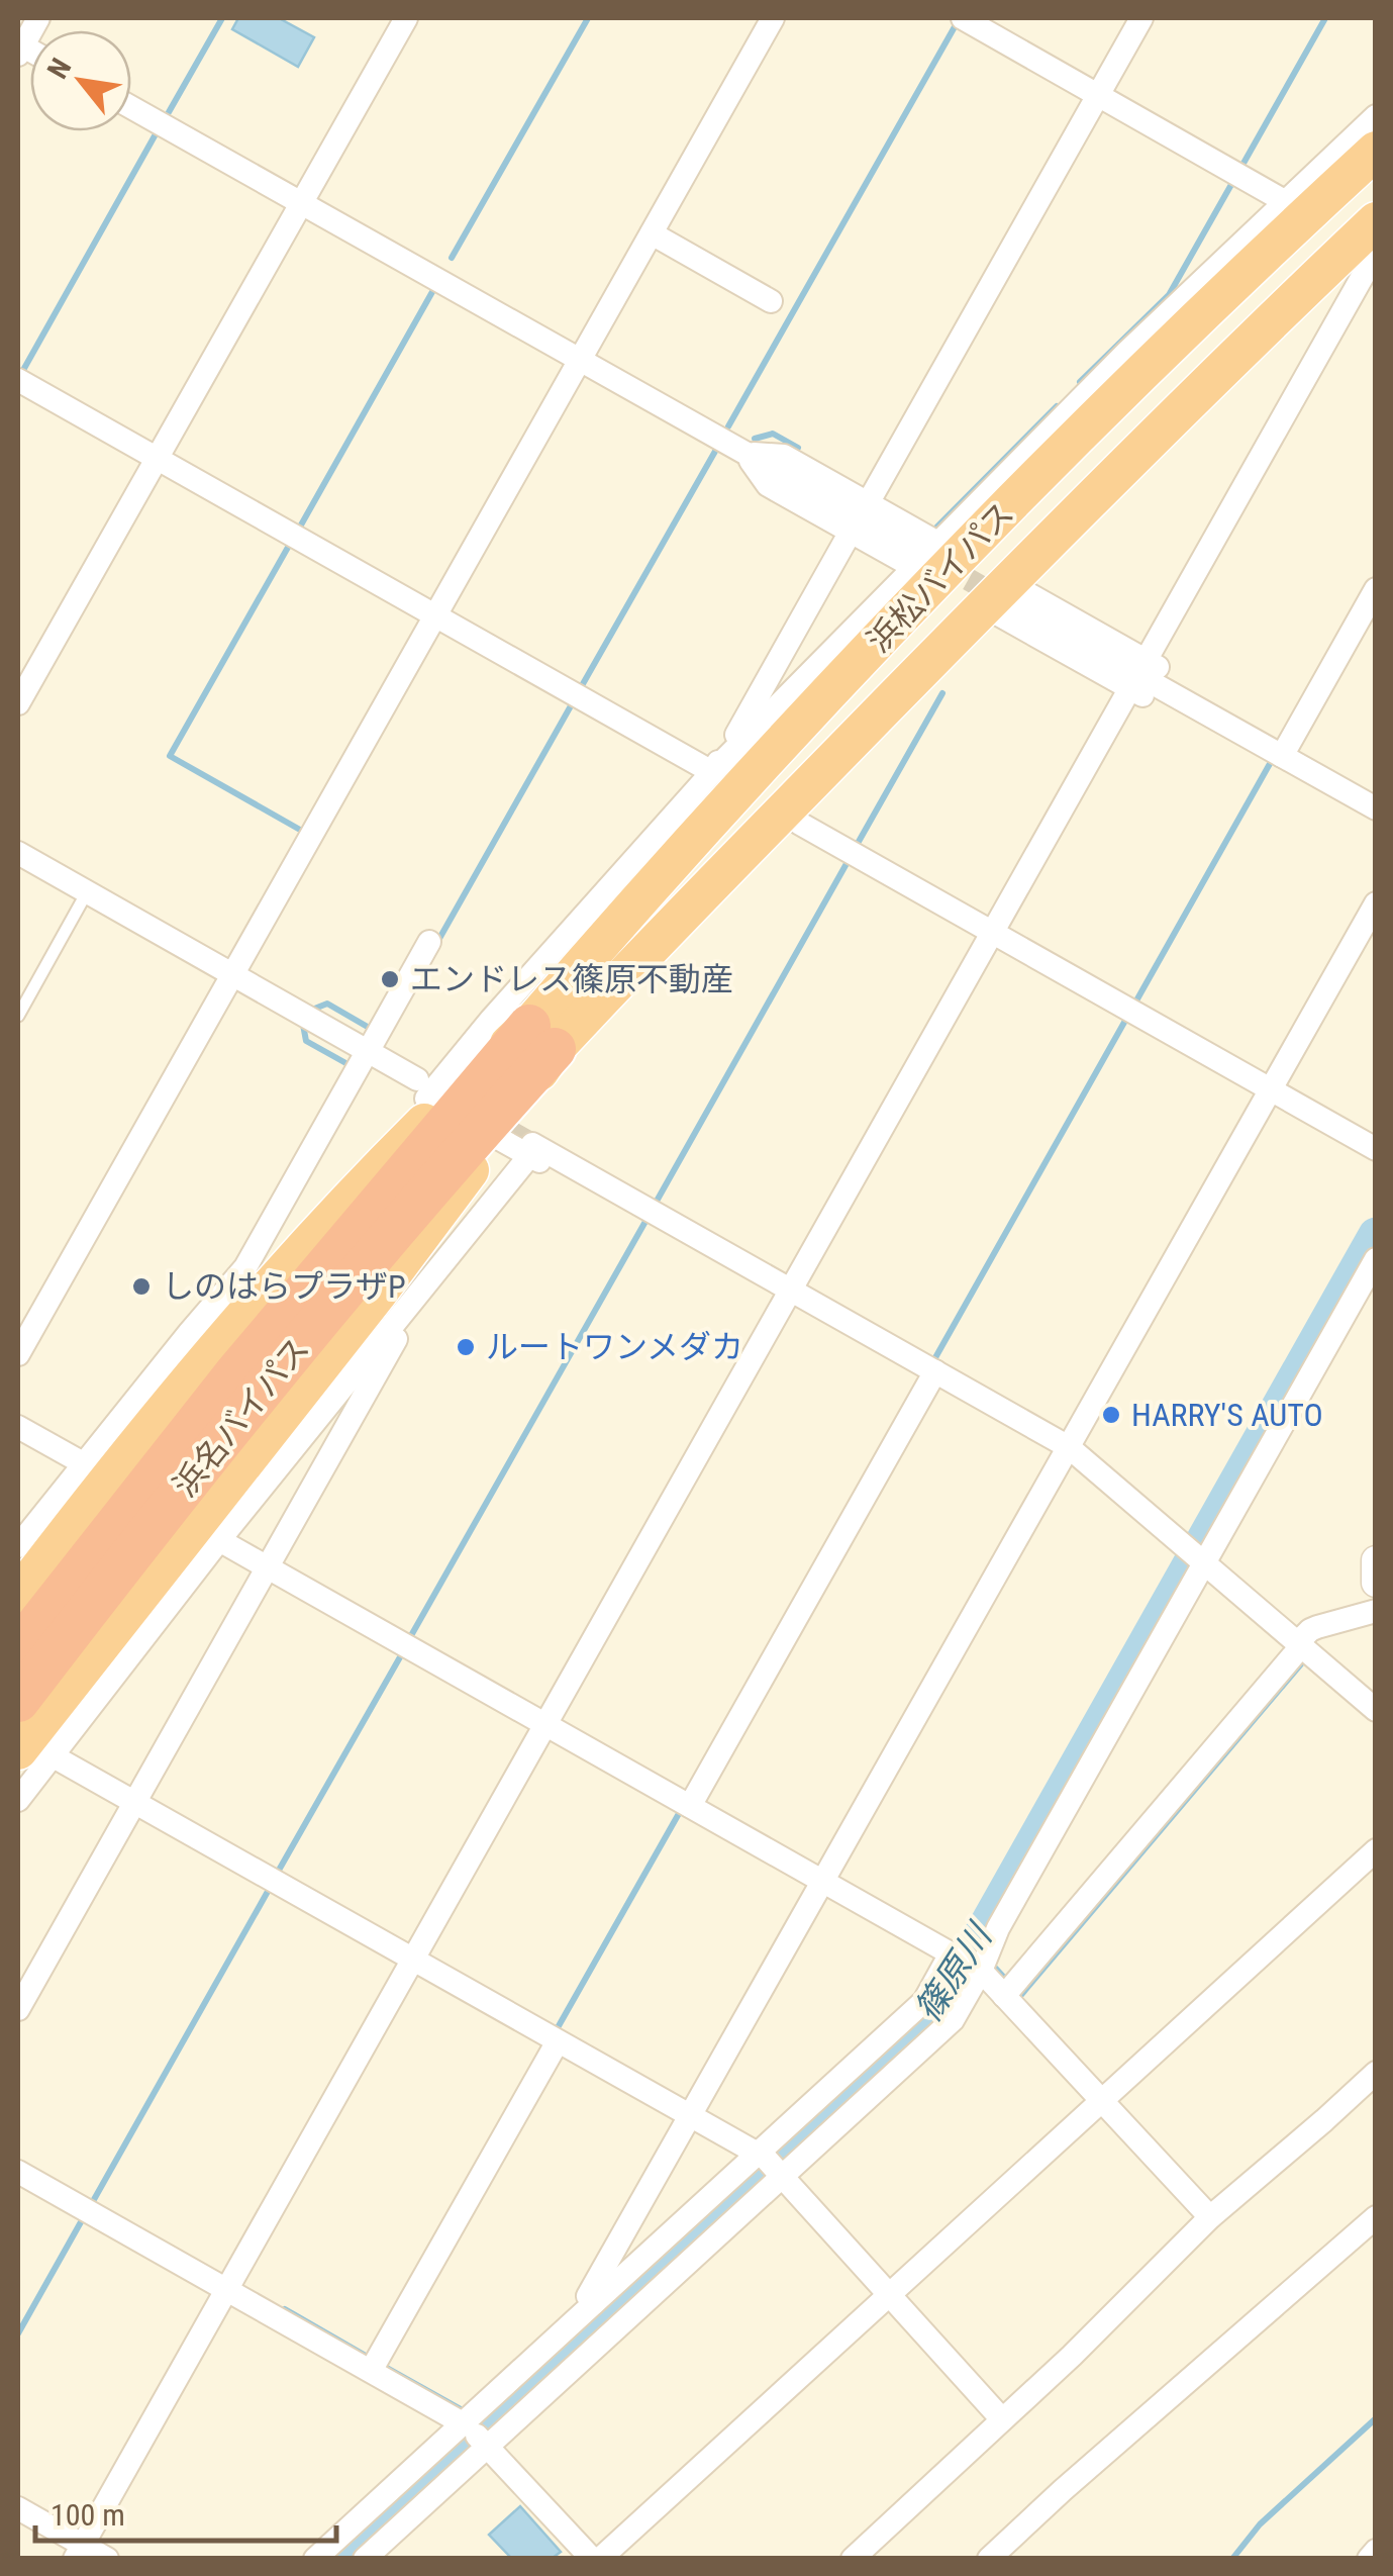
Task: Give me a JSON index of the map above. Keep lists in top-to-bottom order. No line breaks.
{"streets":{"highway":["浜松バイパス","浜名バイパス"]},"crossings":[["浜松バイパス","浜名バイパス"]],"water":["篠原川"],"places":["エンドレス篠原不動産","しのはらプラザP","ルートワンメダカ","HARRY'S AUTO"],"scale_bar":"100 m","north":"top left"}
